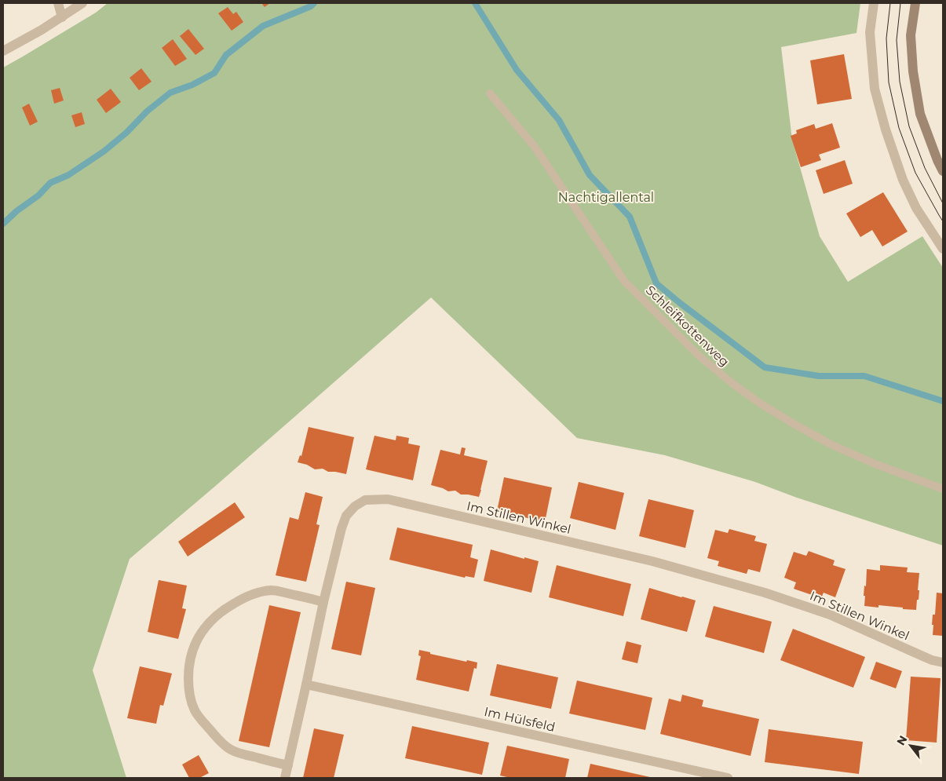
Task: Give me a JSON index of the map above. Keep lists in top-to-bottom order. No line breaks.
{"streets":{"street":["Im Stillen Winkel","Im Hülsfeld"],"lane":["Schleifkottenweg"]},"crossings":[["Im Stillen Winkel","Im Hülsfeld"]],"parks":["Nachtigallental"],"north":"top left"}
